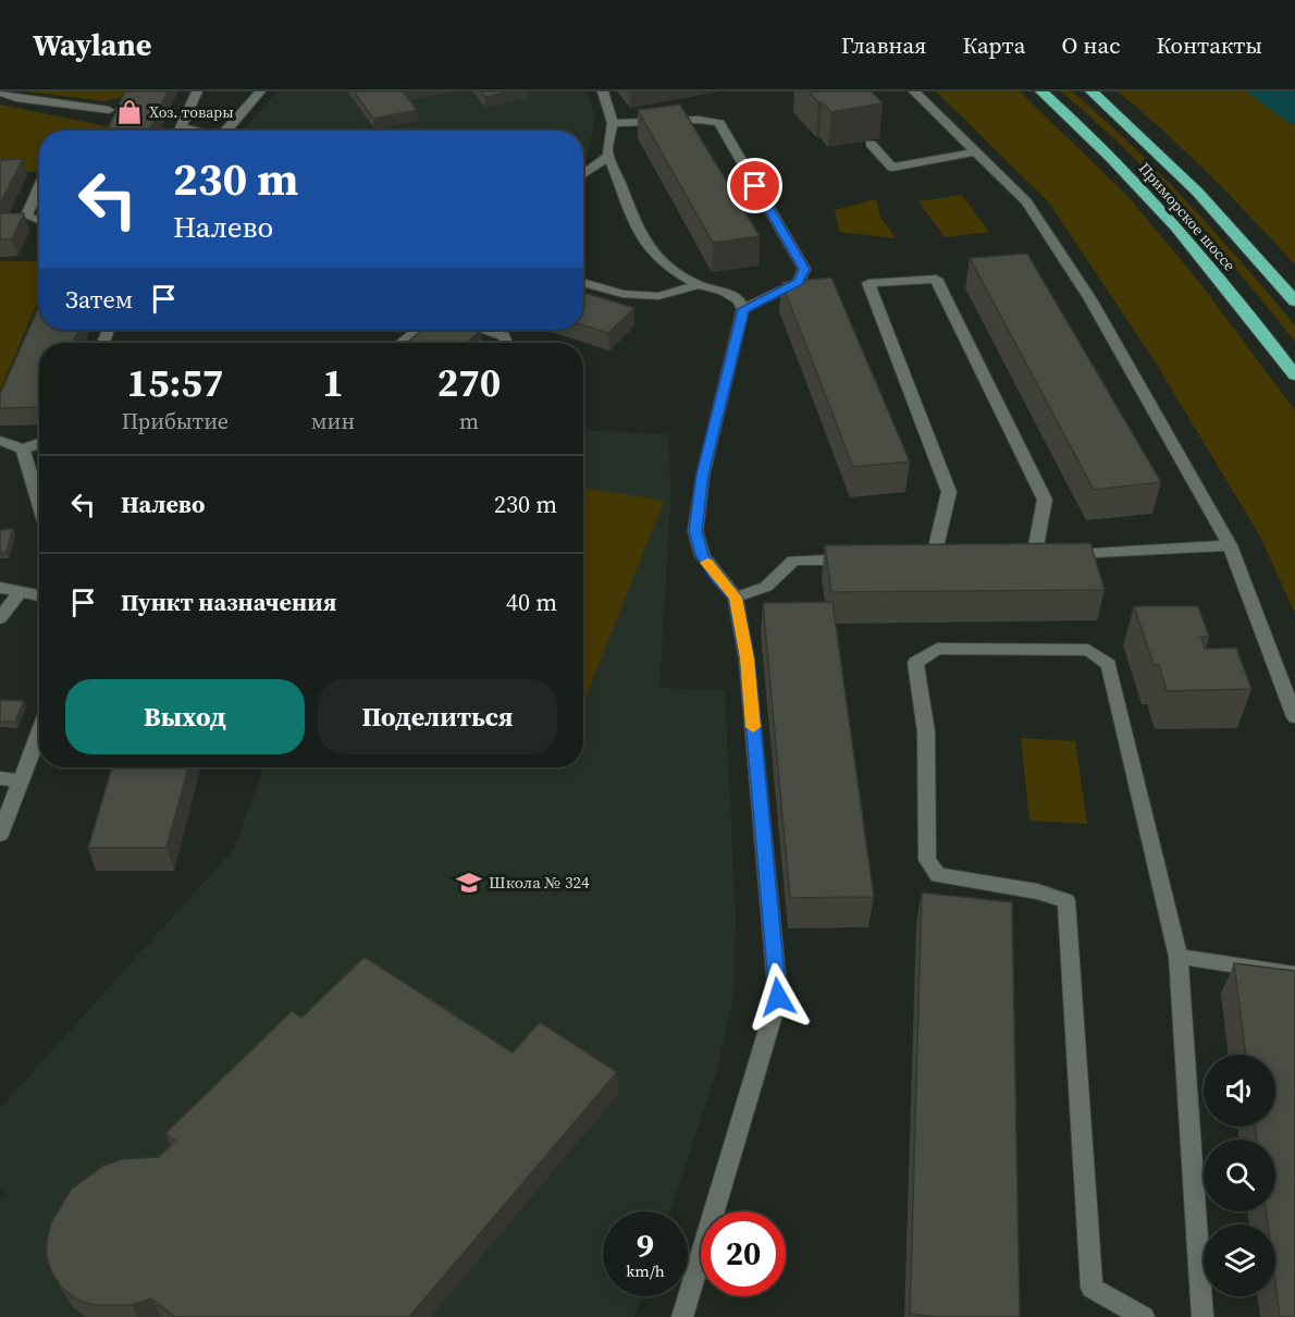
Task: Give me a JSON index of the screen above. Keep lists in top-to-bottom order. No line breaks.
{"streets":{"highway":["Приморское шоссе"]},"places":{"shop":["Хоз. товары"],"school or university":["Школа № 324"]},"page":{"header":"Waylane","nav":["Главная","Карта","О нас","Контакты"],"turn":["230 m","Налево"],"then":"Затем","eta":["15:57","Прибытие","1","мин","270","m"],"list":[{"name":"Налево","value":"230 m"},{"name":"Пункт назначения","value":"40 m"}],"buttons":["Выход","Поделиться"],"speed":"9 km/h","limit":"20"}}
